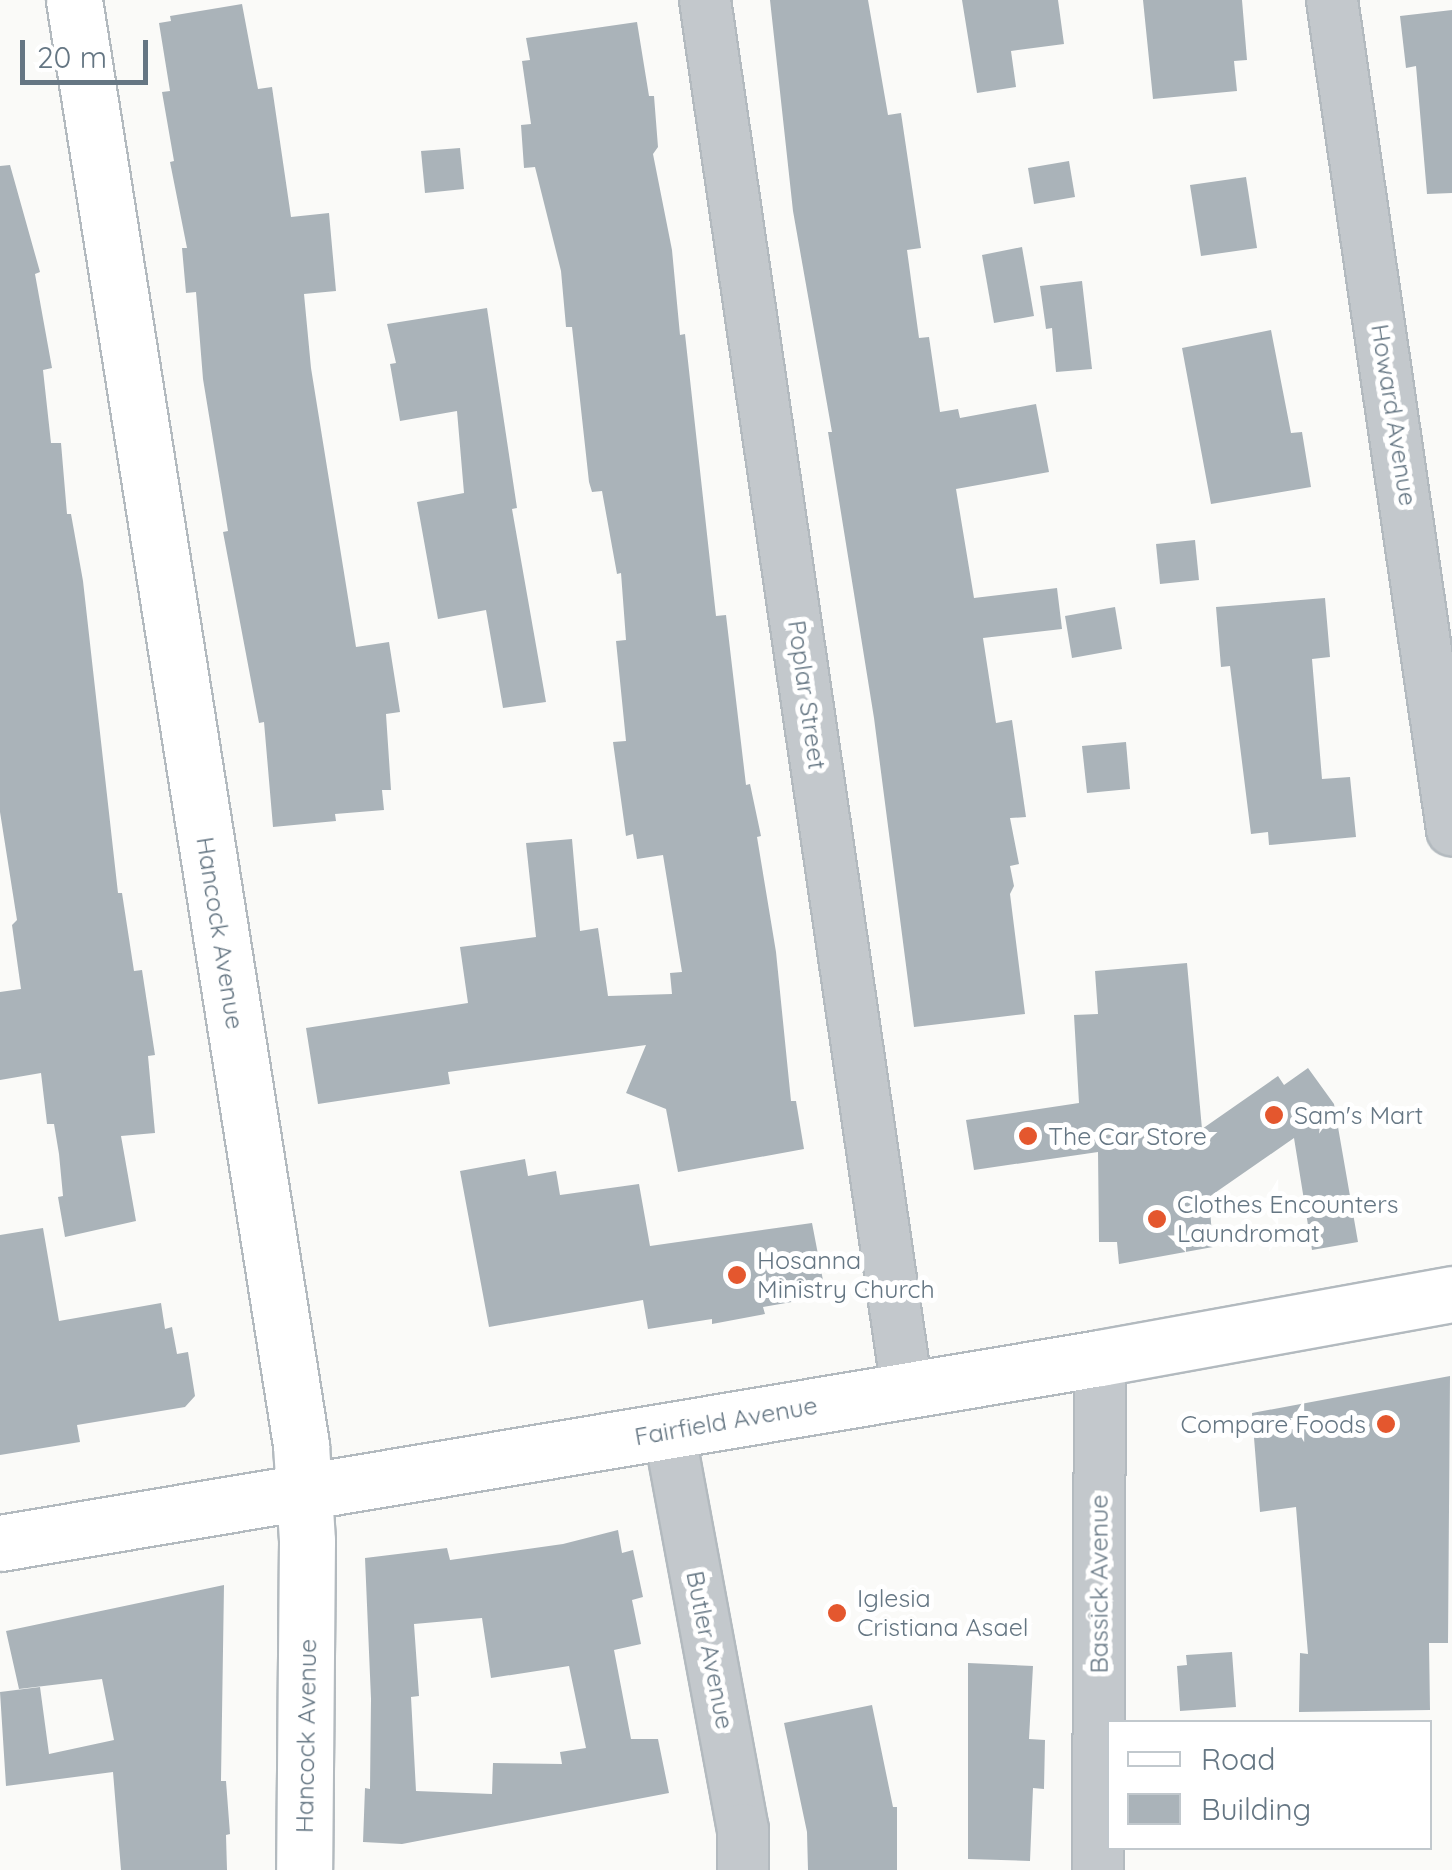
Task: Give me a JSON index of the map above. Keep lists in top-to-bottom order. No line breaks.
{"streets":{"street":["Howard Avenue","Poplar Street","Hancock Avenue","Fairfield Avenue","Bassick Avenue","Butler Avenue"]},"crossings":[["Poplar Street","Fairfield Avenue"],["Hancock Avenue","Fairfield Avenue"],["Fairfield Avenue","Bassick Avenue"],["Fairfield Avenue","Butler Avenue"]],"places":["Sam's Mart","The Car Store","Clothes Encounters Laundromat","Hosanna Ministry Church","Compare Foods","Iglesia Cristiana Asael"],"legend":["Road","Building"],"scale_bar":"20 m"}
